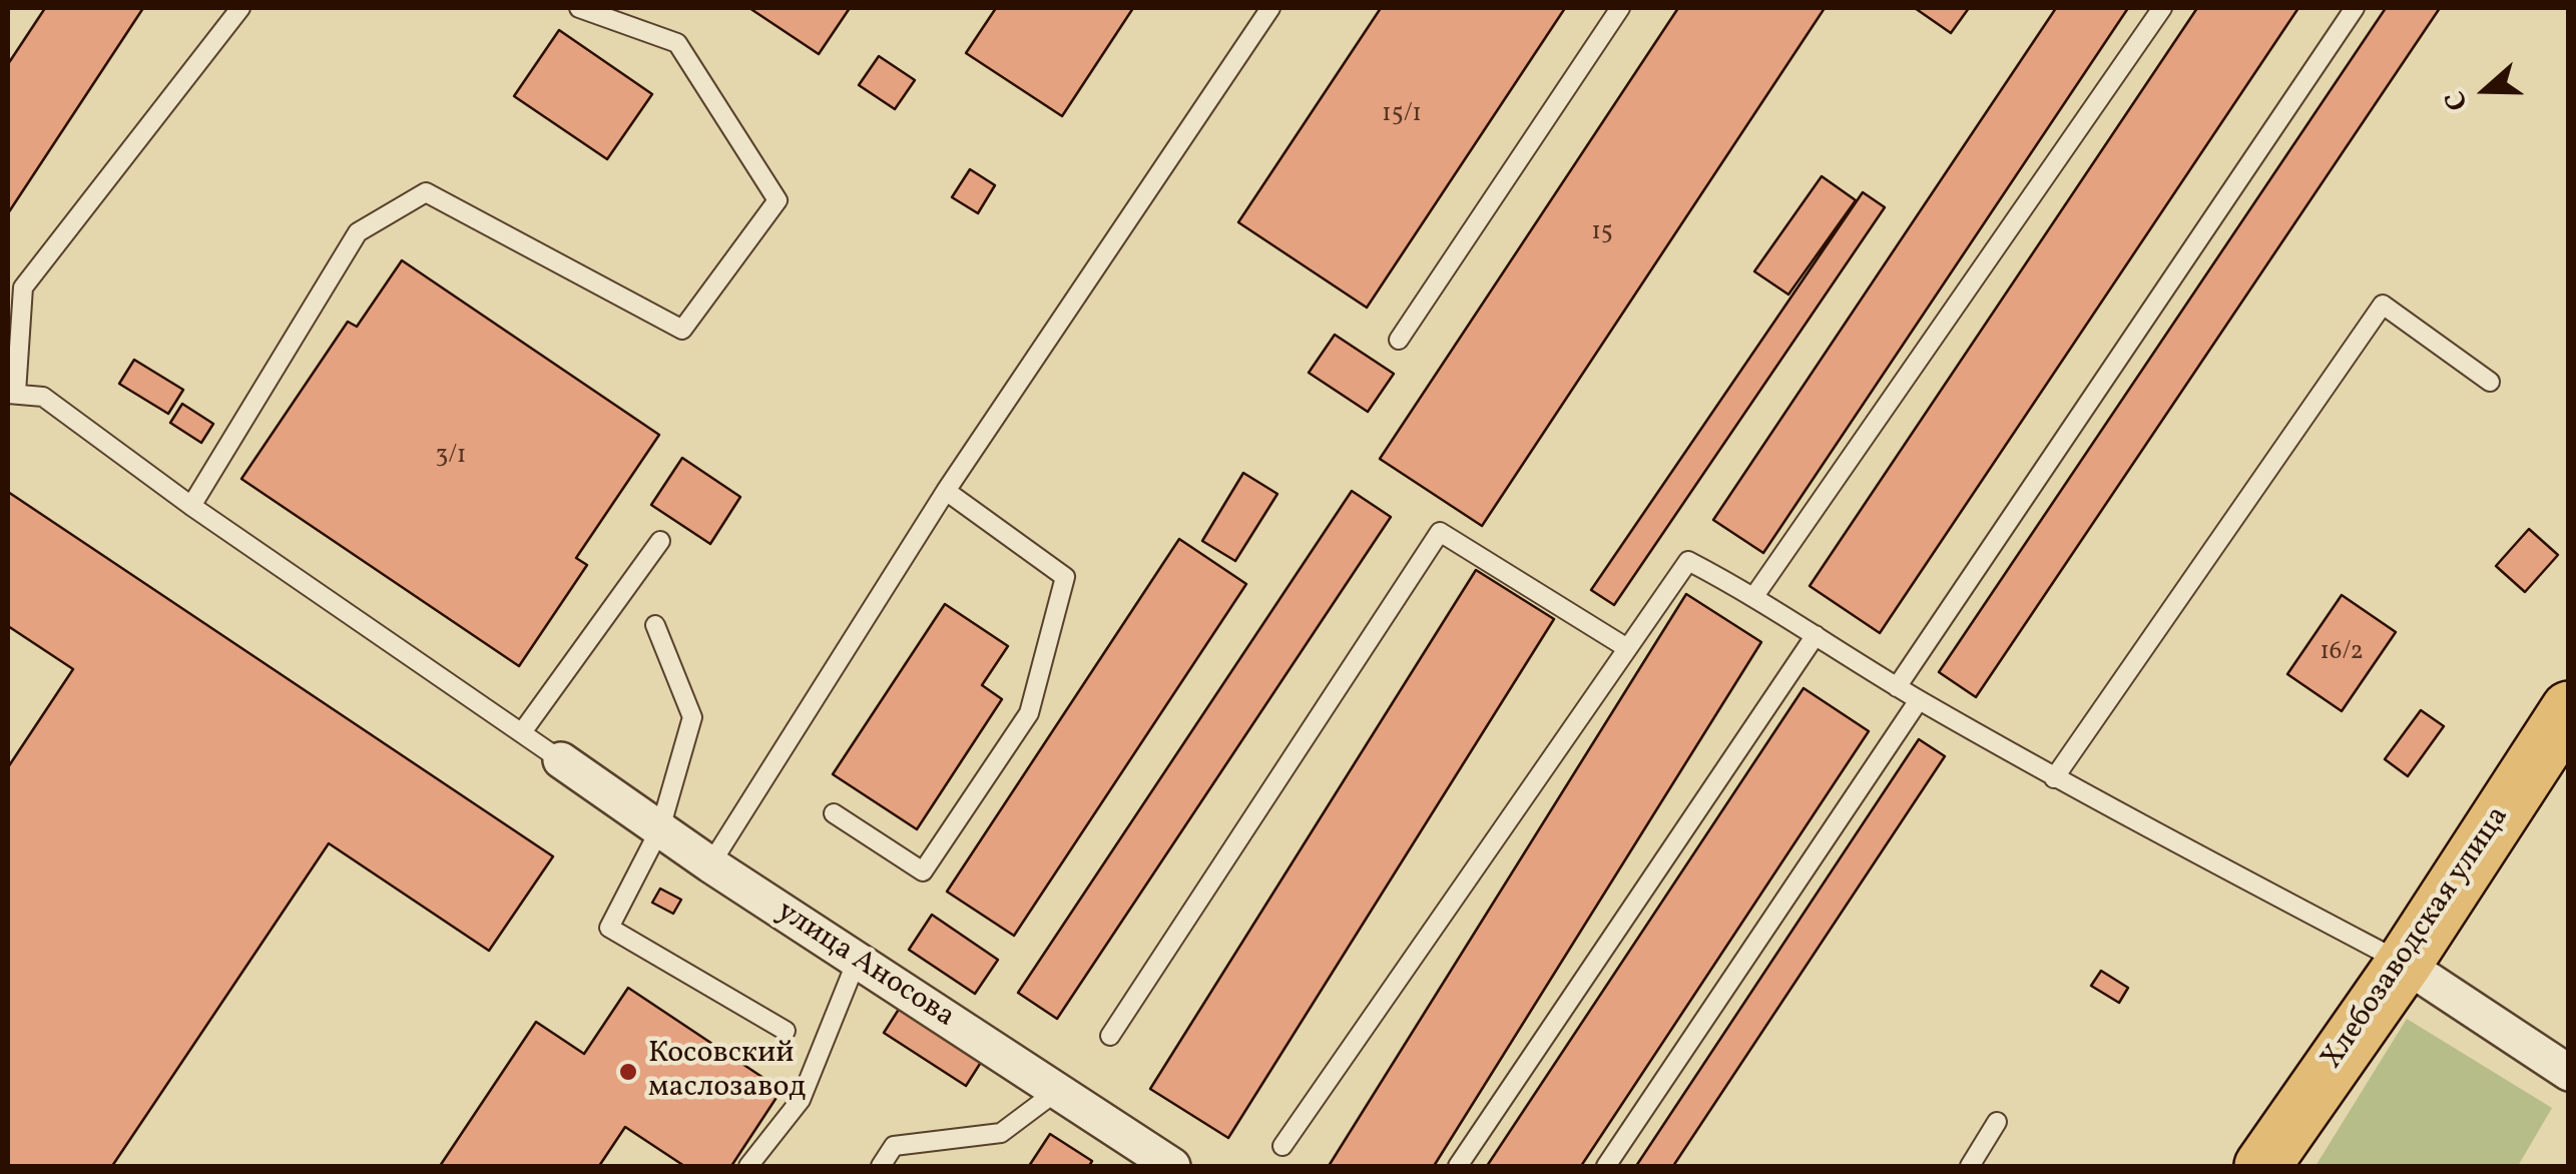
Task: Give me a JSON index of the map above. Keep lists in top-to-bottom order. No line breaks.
{"streets":{"main road":["Хлебозаводская улица"],"street":["улица Аносова"]},"places":["Косовский маслозавод"],"house_numbers":["15/1","15","3/1","16/2"],"north":"left"}
